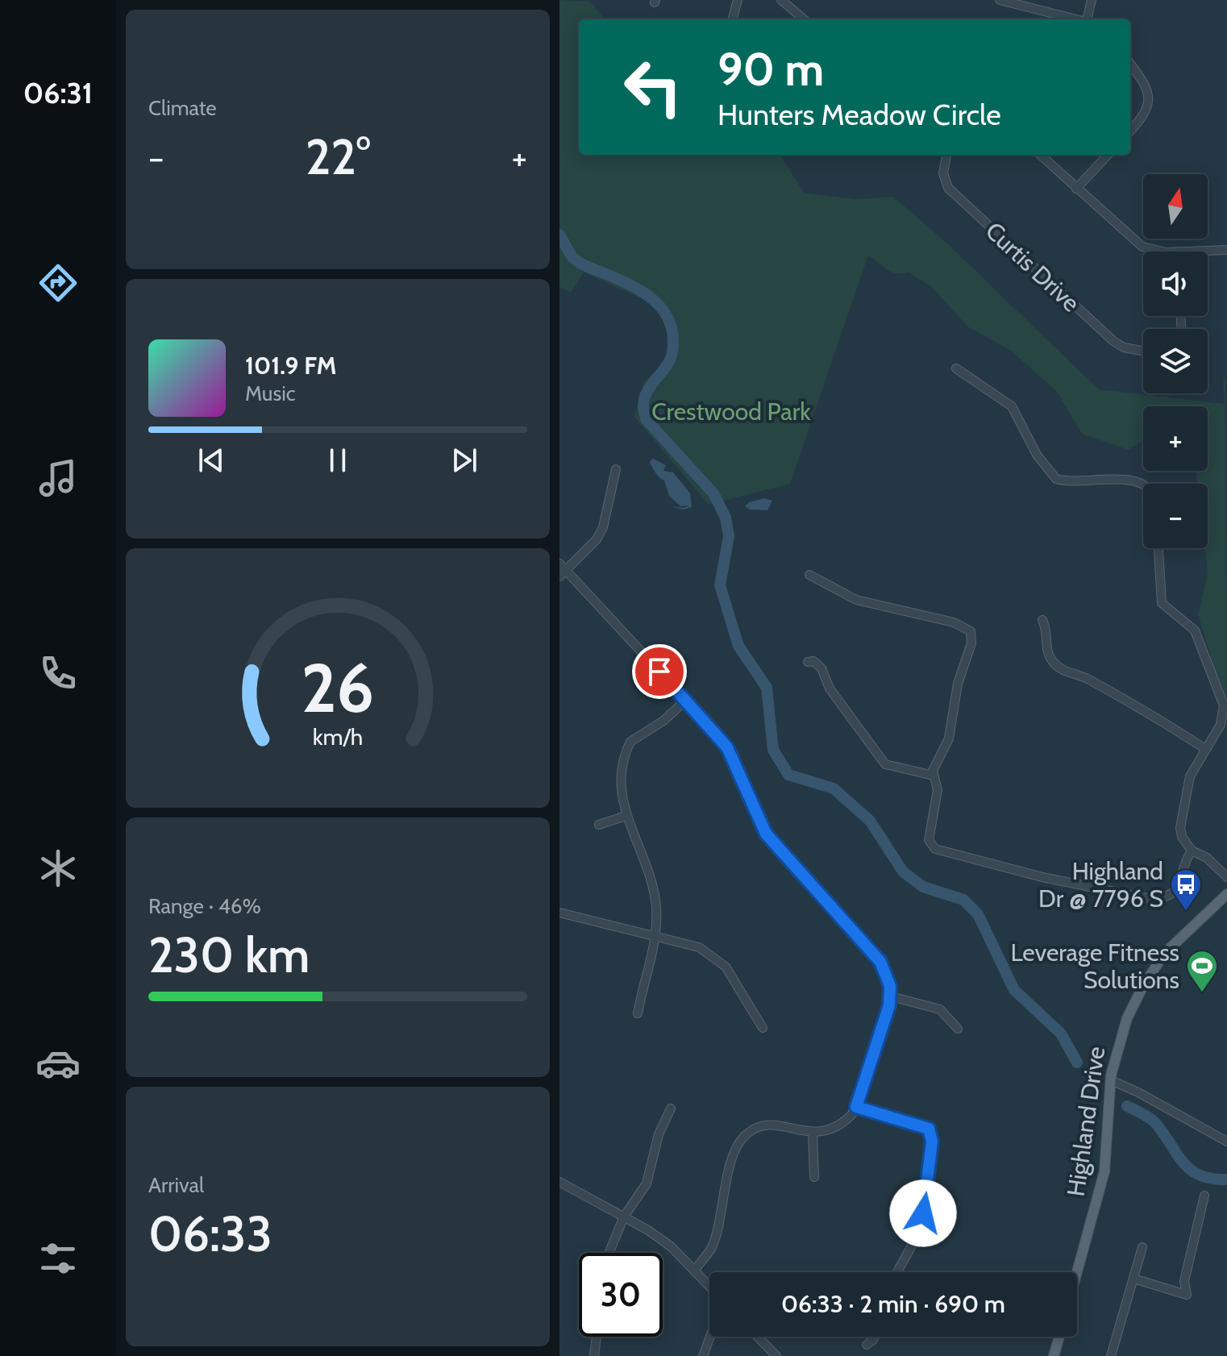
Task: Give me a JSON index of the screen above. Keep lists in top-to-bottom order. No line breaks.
{"streets":{"main road":["Highland Drive"],"street":["Curtis Drive"]},"parks":["Crestwood Park"],"places":{"bus stop":["Highland Dr @ 7796 S"],"sports":["Leverage Fitness Solutions"]},"north":"top","page":{"tabs":"06:31","tile":["Climate",["Range · 46%","230 km"],["Arrival","06:33"]],"turn":["90 m","Hunters Meadow Circle"],"heat":["−","22°","+"],"map_buttons":["+","−"],"song":["101.9 FM","Music"],"limit":"30","trip":"06:33 · 2 min · 690 m","gauge":["26","km/h"]}}
